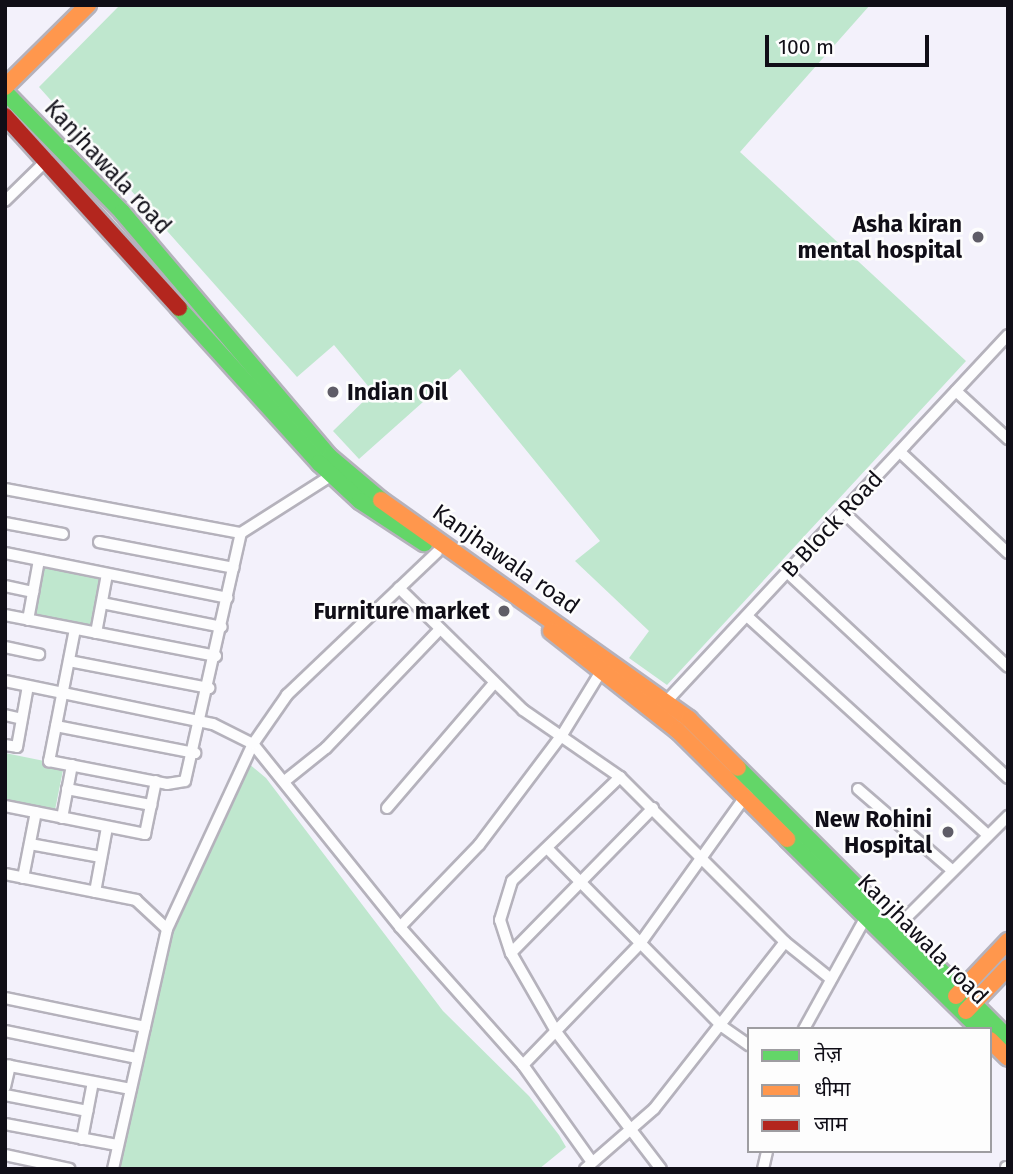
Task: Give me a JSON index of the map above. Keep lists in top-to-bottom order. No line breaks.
{"streets":{"main road":["Kanjhawala road"],"street":["B Block Road"]},"crossings":[["Kanjhawala road","B Block Road"]],"places":["Asha kiran mental hospital","Indian Oil","Furniture market","New Rohini Hospital"],"legend":["तेज़","धीमा","जाम"],"scale_bar":"100 m"}
